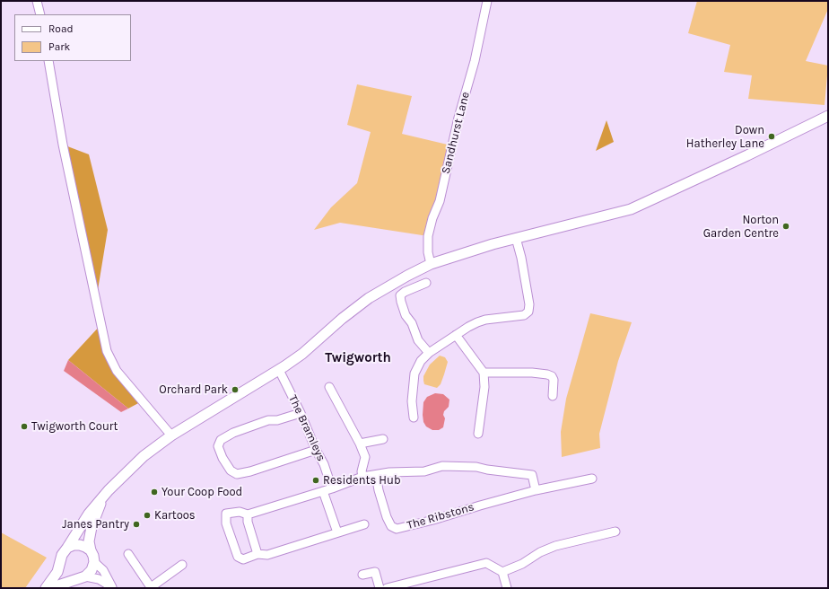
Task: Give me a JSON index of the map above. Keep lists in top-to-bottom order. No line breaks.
{"streets":{"street":["Sandhurst Lane","The Bramleys","The Ribstons"]},"districts":["Twigworth"],"places":["Down Hatherley Lane","Norton Garden Centre","Orchard Park","Twigworth Court","Residents Hub","Your Coop Food","Kartoos","Janes Pantry"],"legend":["Road","Park"]}
